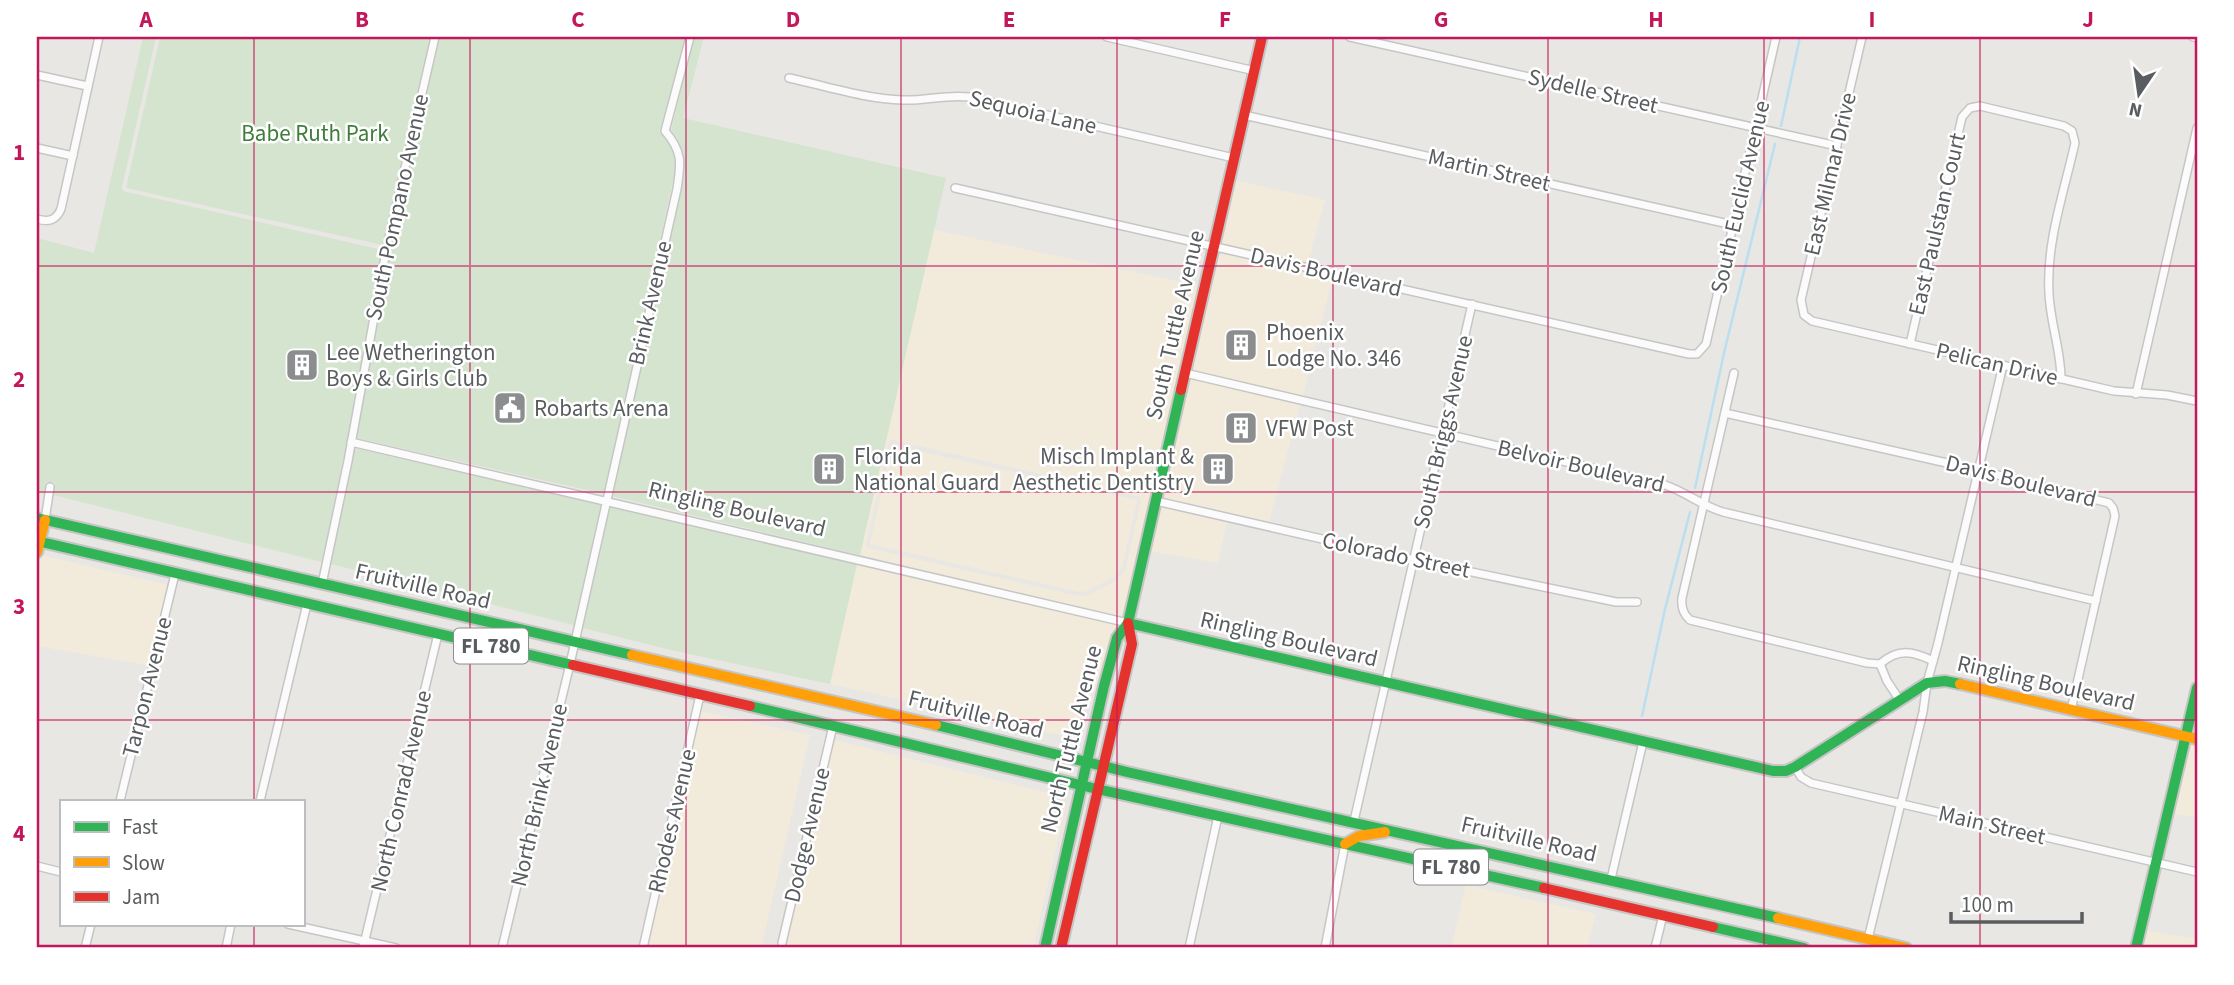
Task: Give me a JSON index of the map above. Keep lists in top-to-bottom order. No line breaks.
{"streets":{"main road":["South Tuttle Avenue","Ringling Boulevard","Fruitville Road","FL 780","North Tuttle Avenue"],"street":["Sydelle Street","Sequoia Lane","Martin Street","East Milmar Drive","South Euclid Avenue","South Pompano Avenue","East Paulstan Court","Davis Boulevard","Brink Avenue","Pelican Drive","South Briggs Avenue","Belvoir Boulevard","Colorado Street","Tarpon Avenue","North Conrad Avenue","North Brink Avenue","Rhodes Avenue","Main Street","Dodge Avenue"]},"crossings":[["Sydelle Street","East Milmar Drive"],["Sydelle Street","South Euclid Avenue"],["Sequoia Lane","South Tuttle Avenue"],["Martin Street","South Euclid Avenue"],["Martin Street","South Tuttle Avenue"],["East Milmar Drive","Pelican Drive"],["South Euclid Avenue","Davis Boulevard"],["South Pompano Avenue","Ringling Boulevard"],["South Pompano Avenue","Fruitville Road"],["East Paulstan Court","Pelican Drive"],["Davis Boulevard","South Tuttle Avenue"],["Davis Boulevard","South Briggs Avenue"],["Davis Boulevard","Belvoir Boulevard"],["Davis Boulevard","Ringling Boulevard"],["Brink Avenue","Ringling Boulevard"],["Brink Avenue","Fruitville Road"],["Brink Avenue","North Brink Avenue"],["South Tuttle Avenue","Belvoir Boulevard"],["South Tuttle Avenue","Ringling Boulevard"],["South Tuttle Avenue","Colorado Street"],["South Tuttle Avenue","North Tuttle Avenue"],["South Briggs Avenue","Belvoir Boulevard"],["South Briggs Avenue","Ringling Boulevard"],["South Briggs Avenue","Colorado Street"],["South Briggs Avenue","Fruitville Road"],["Ringling Boulevard","North Tuttle Avenue"],["Ringling Boulevard","Main Street"],["Fruitville Road","Tarpon Avenue"],["Fruitville Road","North Tuttle Avenue"],["Fruitville Road","North Conrad Avenue"],["Fruitville Road","North Brink Avenue"],["Fruitville Road","Rhodes Avenue"],["Fruitville Road","Dodge Avenue"]],"parks":["Babe Ruth Park"],"places":{"building":["Phoenix Lodge No. 346","Lee Wetherington Boys & Girls Club","VFW Post","Florida National Guard","Misch Implant & Aesthetic Dentistry"],"public building":["Robarts Arena"]},"legend":["Fast","Slow","Jam"],"scale_bar":"100 m","north":"bottom","grid":{"columns":["A","B","C","D","E","F","G","H","I","J"],"rows":["1","2","3","4"]}}
